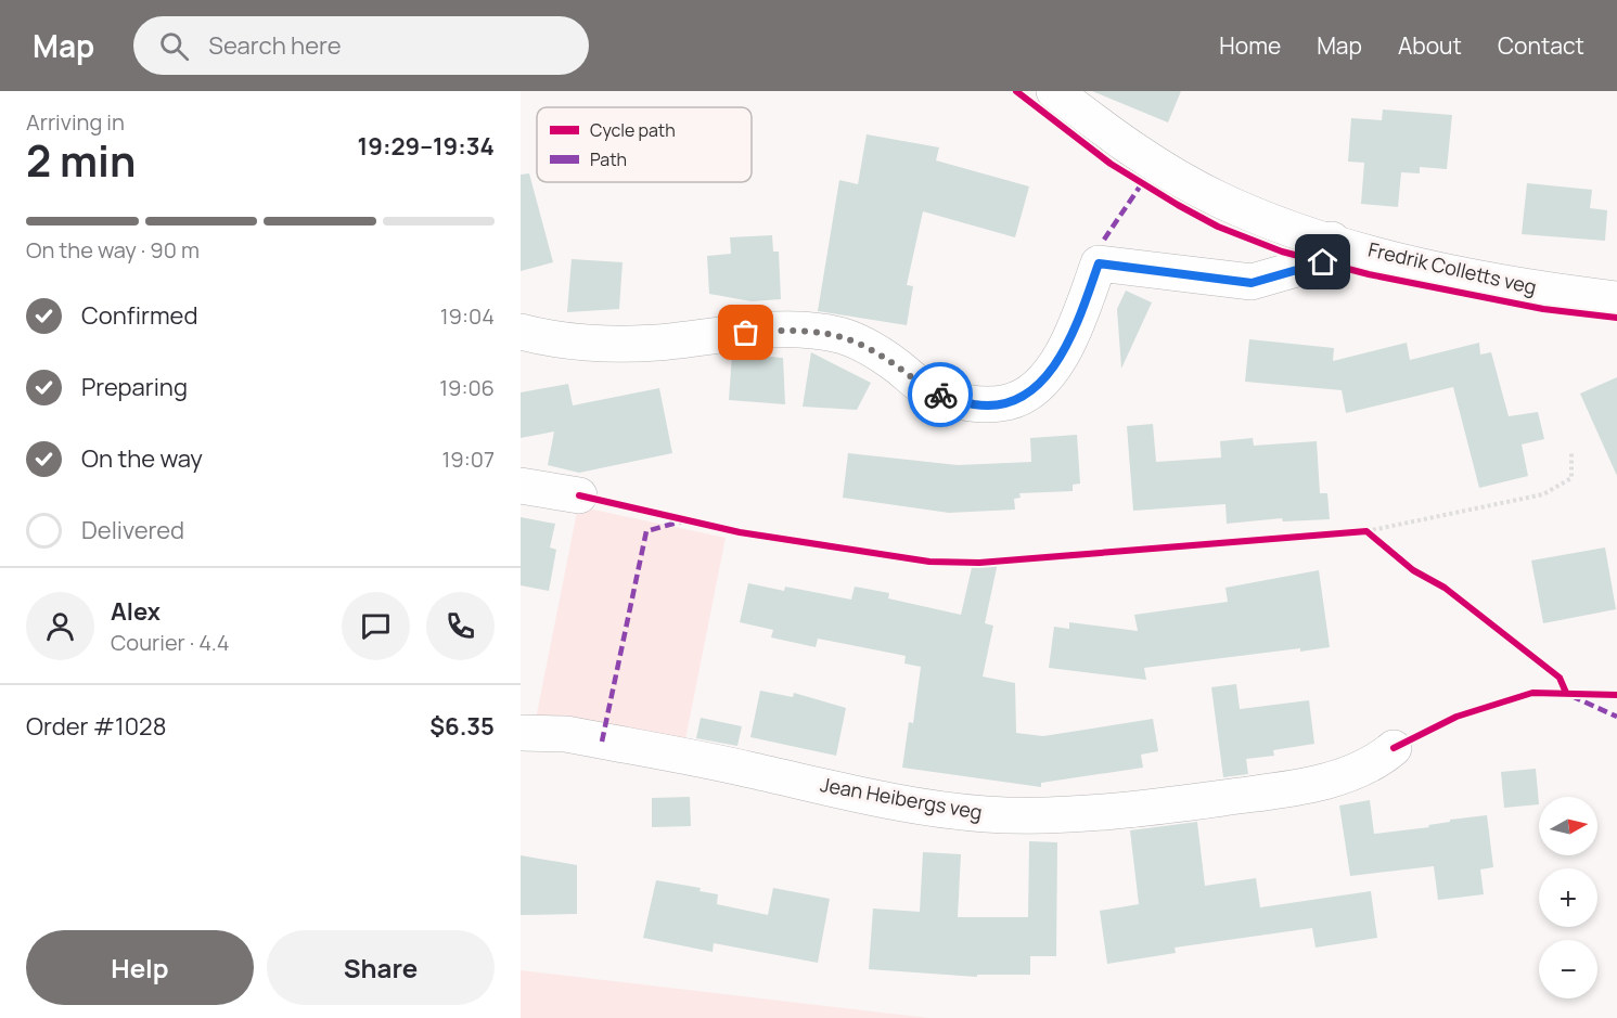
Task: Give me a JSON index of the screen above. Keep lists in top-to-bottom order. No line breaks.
{"streets":{"street":["Fredrik Colletts veg","Jean Heibergs veg"]},"legend":["Cycle path","Path"],"north":"right","page":{"header":"Map","search":"Search here","nav":["Home","Map","About","Contact"],"heading":["2 min","Arriving in","19:29–19:34"],"panel":["Alex","Courier · 4.4","Order #1028","$6.35"],"bar":"On the way · 90 m","list":[["Confirmed","19:04"],["Preparing","19:06"],["On the way","19:07"],"Delivered"],"map_buttons":["+","−"],"buttons":["Help","Share"]}}
